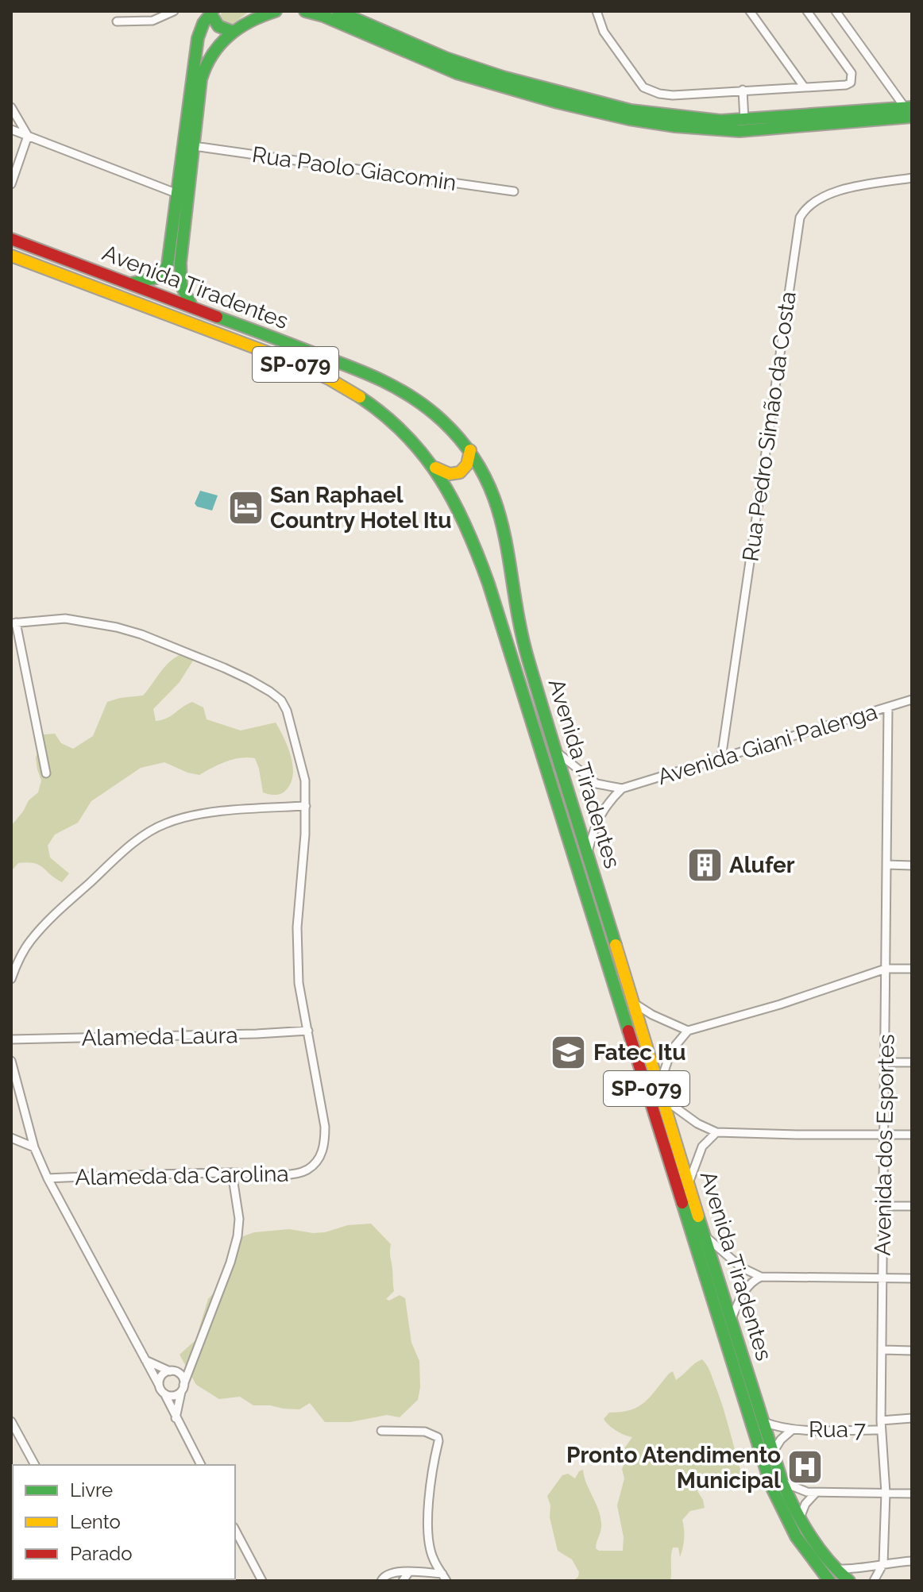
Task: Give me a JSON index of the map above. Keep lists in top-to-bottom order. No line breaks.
{"streets":{"main road":["Avenida Tiradentes","SP-079"],"street":["Rua Paolo Giacomin","Rua Pedro Simão da Costa","Avenida Giani Palenga","Alameda Laura","Avenida dos Esportes","Alameda da Carolina","Rua 7"]},"crossings":[["Avenida Tiradentes","Rua 7"],["Rua Pedro Simão da Costa","Avenida Giani Palenga"],["Avenida Giani Palenga","Avenida dos Esportes"],["Alameda Laura","Alameda da Carolina"],["Avenida dos Esportes","Rua 7"]],"places":{"hotel":["San Raphael Country Hotel Itu"],"building":["Alufer"],"school or university":["Fatec Itu"],"hospital":["Pronto Atendimento Municipal"]},"legend":["Livre","Lento","Parado"]}
